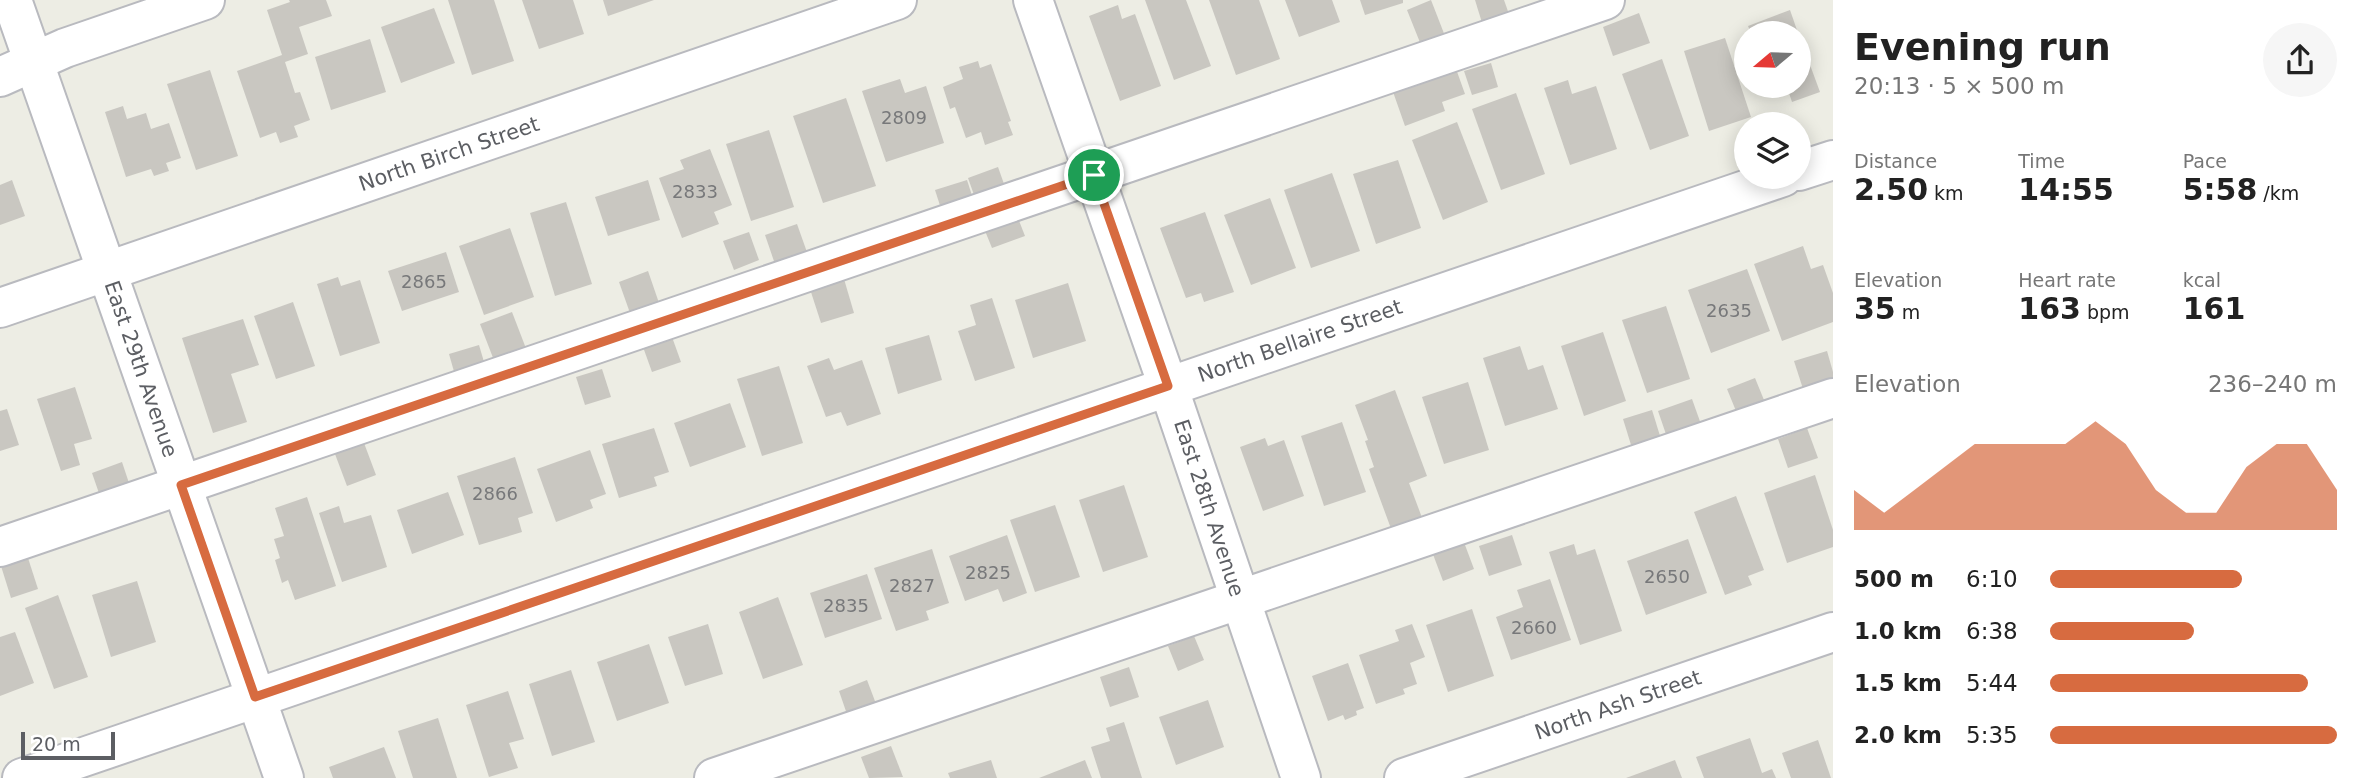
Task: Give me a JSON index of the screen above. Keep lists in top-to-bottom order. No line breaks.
{"streets":{"street":["North Birch Street","North Bellaire Street","East 29th Avenue","East 28th Avenue","North Ash Street"]},"crossings":[["North Birch Street","East 29th Avenue"],["North Bellaire Street","East 29th Avenue"],["North Bellaire Street","East 28th Avenue"]],"house_numbers":["2809","2833","2865","2635","2866","2825","2650","2827","2835","2660"],"scale_bar":"20 m","north":"left","page":{"heading":["Evening run","20:13 · 5 × 500 m"],"stats":[["Distance","2.50 km"],["Time","14:55"],["Pace","5:58 /km"],["Elevation","35 m"],["Heart rate","163 bpm"],["kcal","161"]],"chart":["Elevation","236–240 m"],"list":[{"name":"500 m","note":"6:10"},{"name":"1.0 km","note":"6:38"},{"name":"1.5 km","note":"5:44"},{"name":"2.0 km","note":"5:35"}],"scale":"20 m"}}
